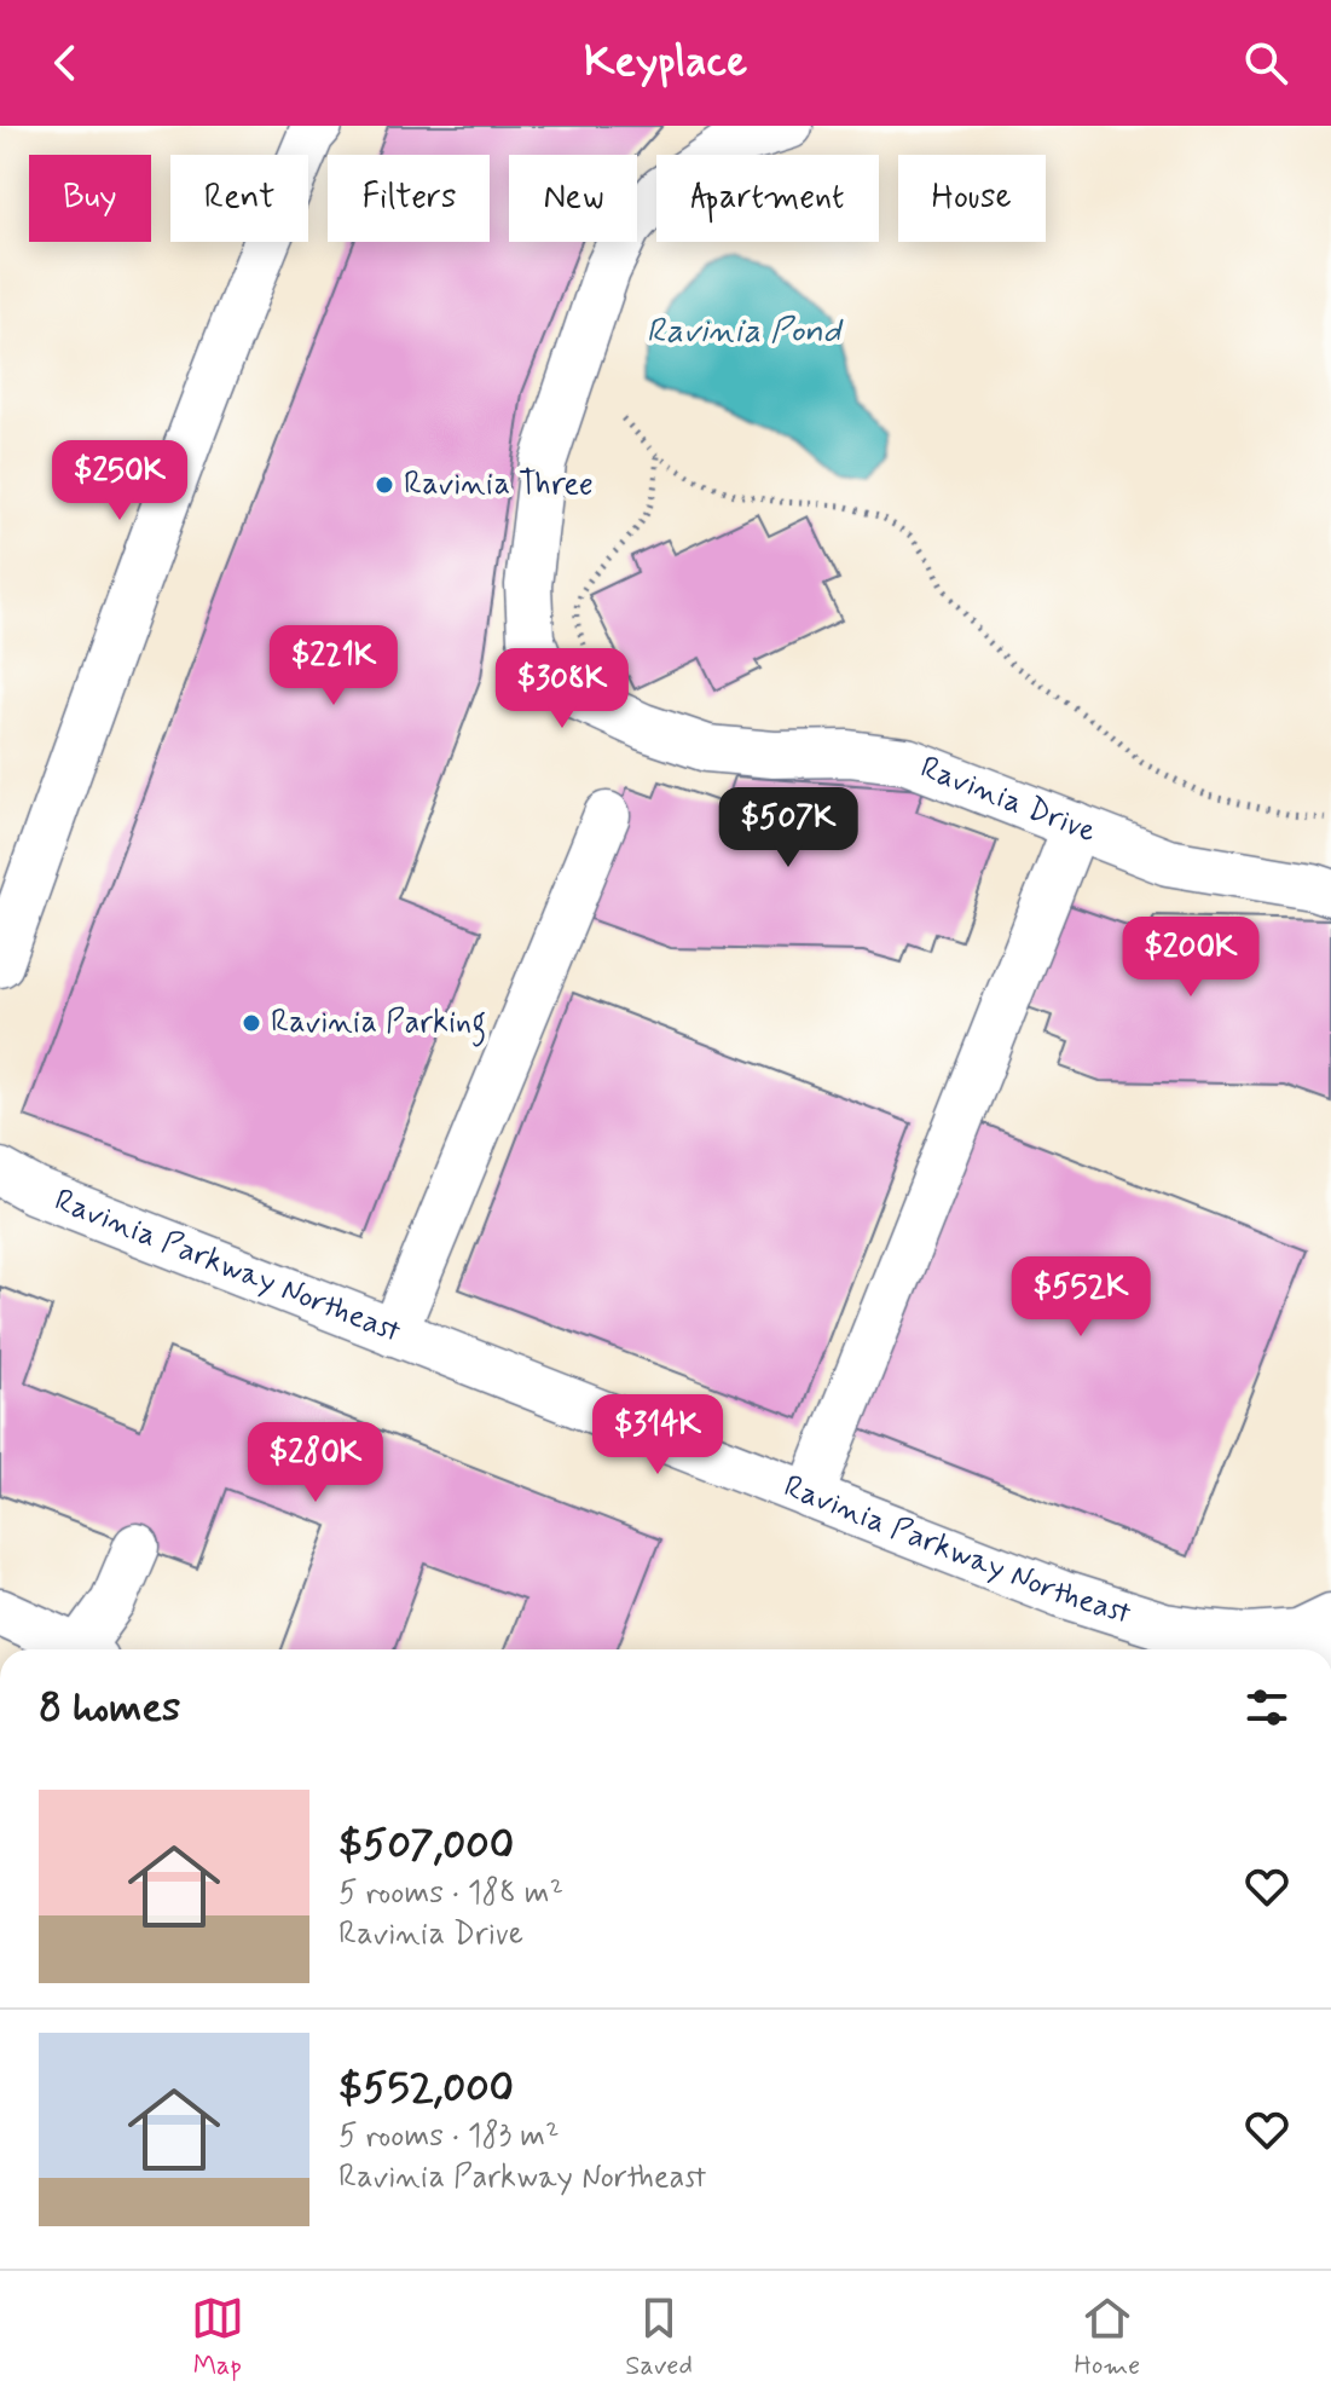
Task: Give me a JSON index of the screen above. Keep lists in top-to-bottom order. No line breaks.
{"streets":{"street":["Ravinia Drive","Ravinia Parkway Northeast"]},"water":["Ravinia Pond"],"places":["Ravinia Three","Ravinia Parking"],"page":{"header":"Keyplace","chip":["Buy","Rent","Filters","New","Apartment","House"],"price":["$250K","$221K","$308K","$507K","$200K","$552K","$314K","$280K"],"heading":"8 homes","list":[{"name":"$507,000","note":"5 rooms · 188 m² · Ravinia Drive"},{"name":"$552,000","note":"5 rooms · 183 m² · Ravinia Parkway Northeast"}],"tabs":["Map","Saved","Home"]}}
